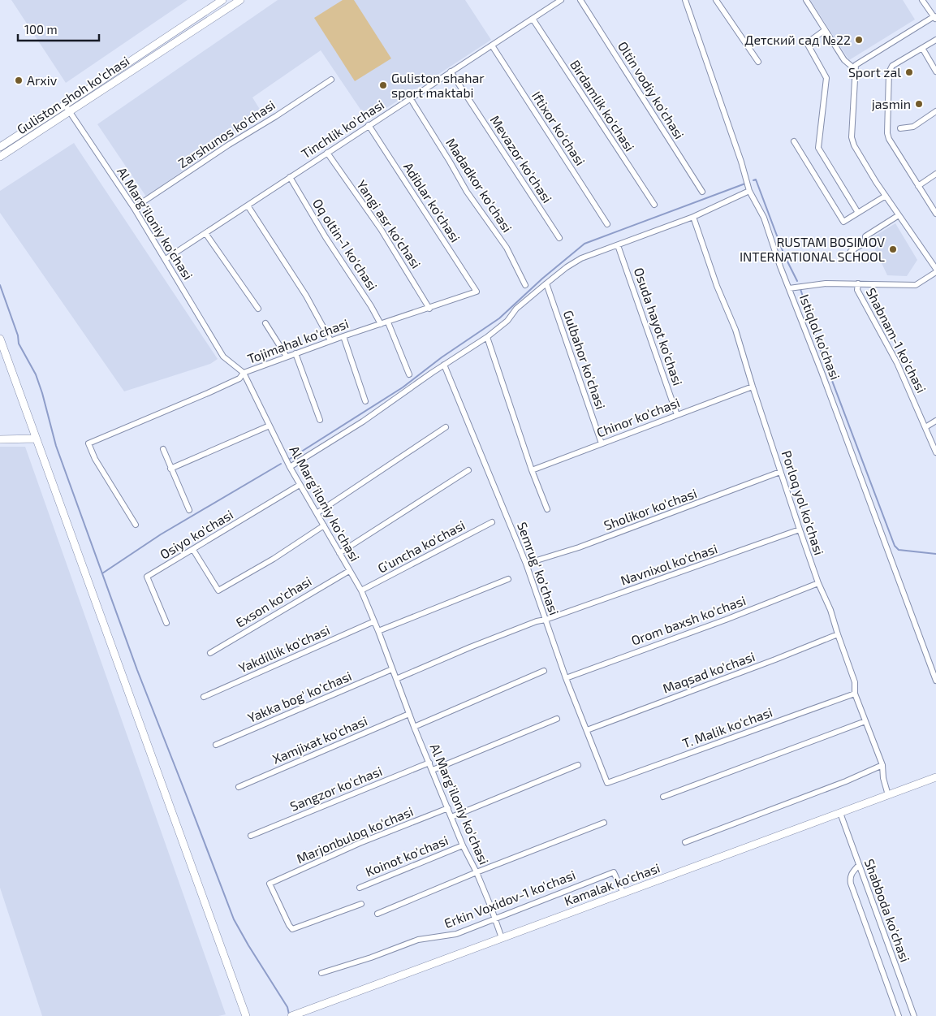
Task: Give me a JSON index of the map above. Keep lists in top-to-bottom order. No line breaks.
{"streets":{"main road":["Guliston shoh ko'chasi","Kamalak ko'chasi"],"street":["Oltin vodiy ko'chasi","Birdamlik ko'chasi","Iftixor ko'chasi","Tinchlik ko'chasi","Zarshunos ko'chasi","Mevazor ko'chasi","Madadkor ko'chasi","Adiblar ko'chasi","Al Marg'iloniy ko'chasi","Yangi asr ko'chasi","Oq oltin-1 ko'chasi","Osuda hayot ko'chasi","Istiqlol ko'chasi","Shabnam-1 ko'chasi","Tojimahal ko'chasi","Gulbahor ko'chasi","Chinor ko'chasi","Porloq yol ko'chasi","Sholikor ko'chasi","Osiyo ko'chasi","G'uncha ko'chasi","Navnixol ko'chasi","Semrug' ko'chasi","Exson ko'chasi","Orom baxsh ko'chasi","Yakdillik ko'chasi","Maqsad ko'chasi","Yakka bog' ko'chasi","T. Malik ko'chasi","Xamjixat ko'chasi","Sangzor ko'chasi","Marjonbuloq ko'chasi","Koinot ko'chasi","Erkin Voxidov-1 ko'chasi","Shabboda ko'chasi"]},"crossings":[["Guliston shoh ko'chasi","Al Marg'iloniy ko'chasi"],["Birdamlik ko'chasi","Tinchlik ko'chasi"],["Iftixor ko'chasi","Tinchlik ko'chasi"],["Tinchlik ko'chasi","Mevazor ko'chasi"],["Tinchlik ko'chasi","Madadkor ko'chasi"],["Tinchlik ko'chasi","Adiblar ko'chasi"],["Tinchlik ko'chasi","Al Marg'iloniy ko'chasi"],["Tinchlik ko'chasi","Yangi asr ko'chasi"],["Tinchlik ko'chasi","Oq oltin-1 ko'chasi"],["Zarshunos ko'chasi","Al Marg'iloniy ko'chasi"],["Adiblar ko'chasi","Tojimahal ko'chasi"],["Al Marg'iloniy ko'chasi","Tojimahal ko'chasi"],["Al Marg'iloniy ko'chasi","Osiyo ko'chasi"],["Al Marg'iloniy ko'chasi","G'uncha ko'chasi"],["Al Marg'iloniy ko'chasi","Exson ko'chasi"],["Al Marg'iloniy ko'chasi","Yakdillik ko'chasi"],["Al Marg'iloniy ko'chasi","Yakka bog' ko'chasi"],["Al Marg'iloniy ko'chasi","Xamjixat ko'chasi"],["Al Marg'iloniy ko'chasi","Sangzor ko'chasi"],["Al Marg'iloniy ko'chasi","Marjonbuloq ko'chasi"],["Al Marg'iloniy ko'chasi","Koinot ko'chasi"],["Al Marg'iloniy ko'chasi","Kamalak ko'chasi"],["Al Marg'iloniy ko'chasi","Erkin Voxidov-1 ko'chasi"],["Yangi asr ko'chasi","Tojimahal ko'chasi"],["Oq oltin-1 ko'chasi","Tojimahal ko'chasi"],["Osuda hayot ko'chasi","Chinor ko'chasi"],["Gulbahor ko'chasi","Chinor ko'chasi"],["Chinor ko'chasi","Porloq yol ko'chasi"],["Porloq yol ko'chasi","Sholikor ko'chasi"],["Porloq yol ko'chasi","Navnixol ko'chasi"],["Porloq yol ko'chasi","Orom baxsh ko'chasi"],["Porloq yol ko'chasi","Maqsad ko'chasi"],["Porloq yol ko'chasi","T. Malik ko'chasi"],["Porloq yol ko'chasi","Kamalak ko'chasi"],["Sholikor ko'chasi","Semrug' ko'chasi"],["Navnixol ko'chasi","Semrug' ko'chasi"],["Semrug' ko'chasi","Orom baxsh ko'chasi"],["Semrug' ko'chasi","Maqsad ko'chasi"],["Semrug' ko'chasi","T. Malik ko'chasi"],["Kamalak ko'chasi","Erkin Voxidov-1 ko'chasi"],["Kamalak ko'chasi","Shabboda ko'chasi"]],"places":["Детский сад №22","Sport zal","Arxiv","Guliston shahar sport maktabi","jasmin","RUSTAM BOSIMOV INTERNATIONAL SCHOOL"],"scale_bar":"100 m"}
